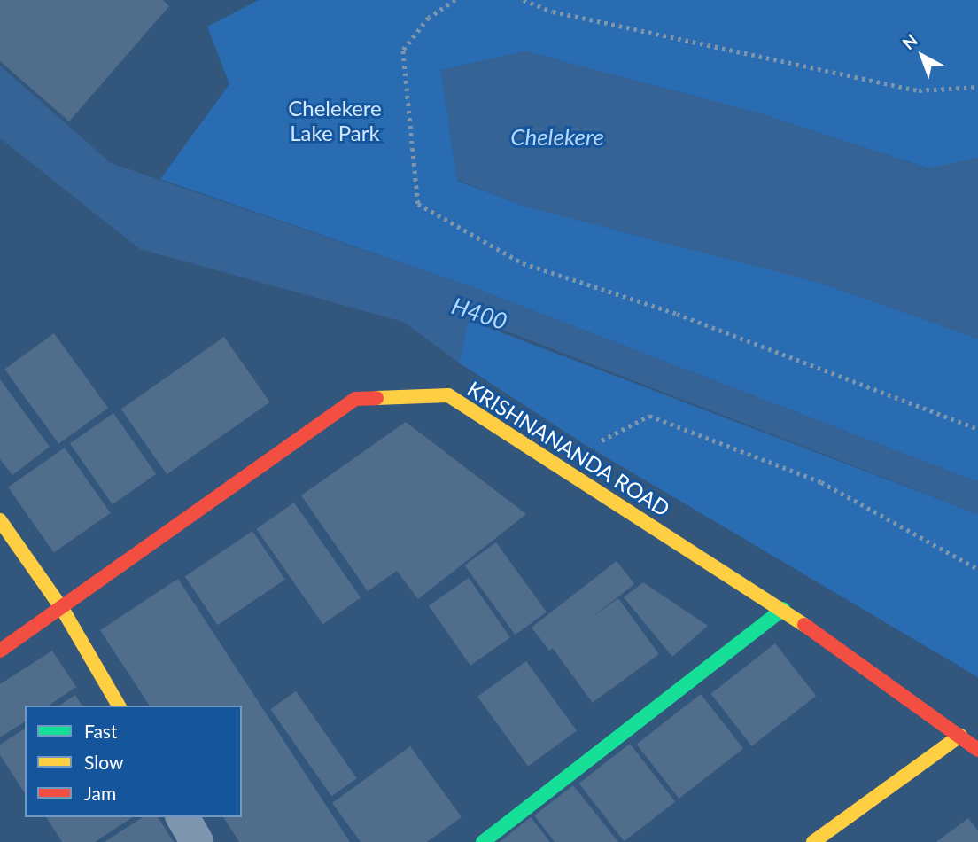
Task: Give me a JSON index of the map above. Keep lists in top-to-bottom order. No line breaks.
{"streets":{"street":["KRISHNANANDA ROAD"]},"water":["Chelekere","H400"],"parks":["Chelekere Lake Park"],"legend":["Fast","Slow","Jam"],"north":"top left"}
